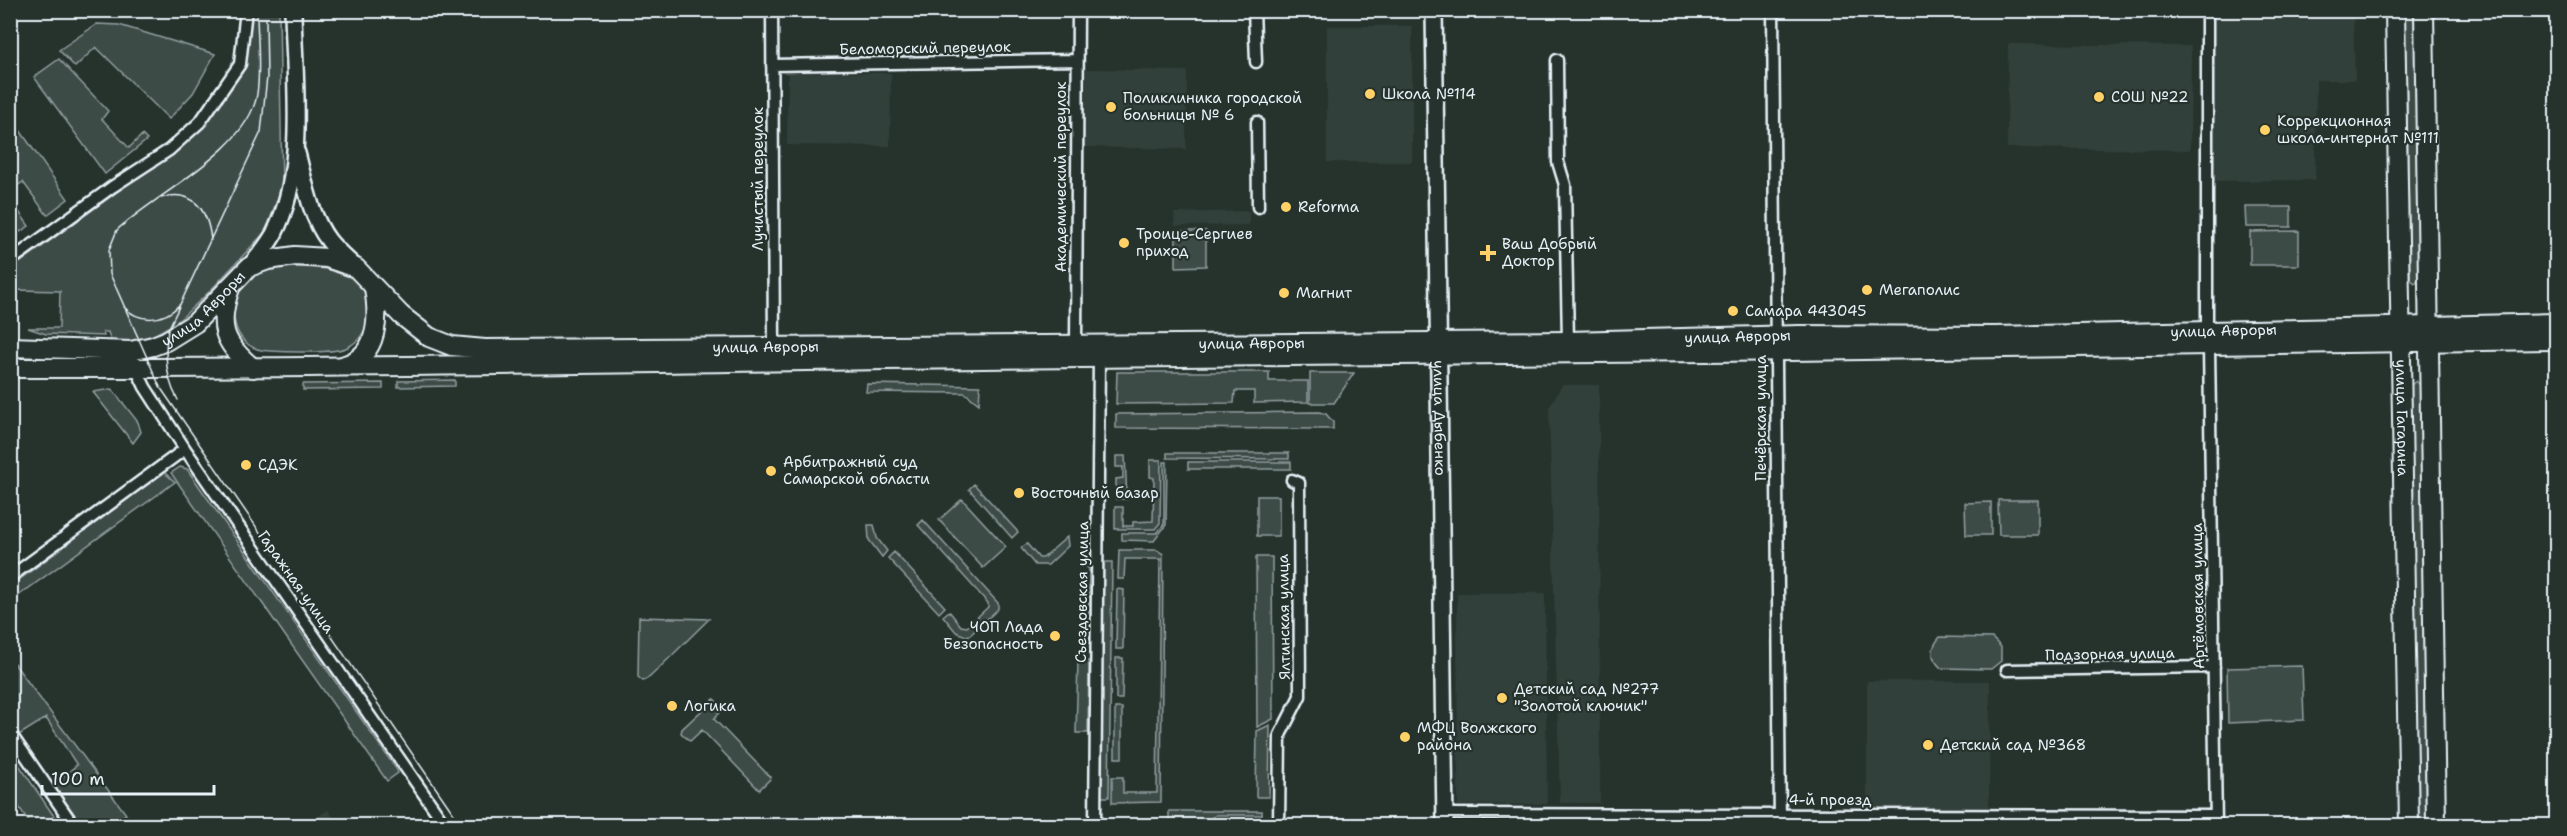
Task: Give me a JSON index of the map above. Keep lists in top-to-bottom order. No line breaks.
{"streets":{"main road":["улица Авроры","улица Дыбенко","улица Гагарина"],"street":["Беломорский переулок","Академический переулок","Лучистый переулок","Печёрская улица","Гаражная улица","Съездовская улица","Артёмовская улица","Ялтинская улица","Подзорная улица","4-й проезд"]},"crossings":[["Беломорский переулок","Академический переулок"],["Беломорский переулок","Лучистый переулок"],["Академический переулок","улица Авроры"],["Лучистый переулок","улица Авроры"],["улица Авроры","улица Дыбенко"],["улица Авроры","Печёрская улица"],["улица Авроры","улица Гагарина"],["улица Авроры","Гаражная улица"],["улица Авроры","Съездовская улица"],["улица Авроры","Артёмовская улица"],["улица Дыбенко","4-й проезд"],["Печёрская улица","4-й проезд"],["Артёмовская улица","Подзорная улица"],["Артёмовская улица","4-й проезд"]],"places":{"other":["Школа №114","СОШ №22","Поликлиника городской больницы № 6","Коррекционная школа-интернат №111","Reforma","Троице-Сергиев приход","Мегаполис","Магнит","Самара 443045","СДЭК","Арбитражный суд Самарской области","Восточный базар","ЧОП Лада Безопасность","Детский сад №277 \"Золотой ключик\"","Логика","МФЦ Волжского района","Детский сад №368"],"health":["Ваш Добрый Доктор"]},"scale_bar":"100 m"}
